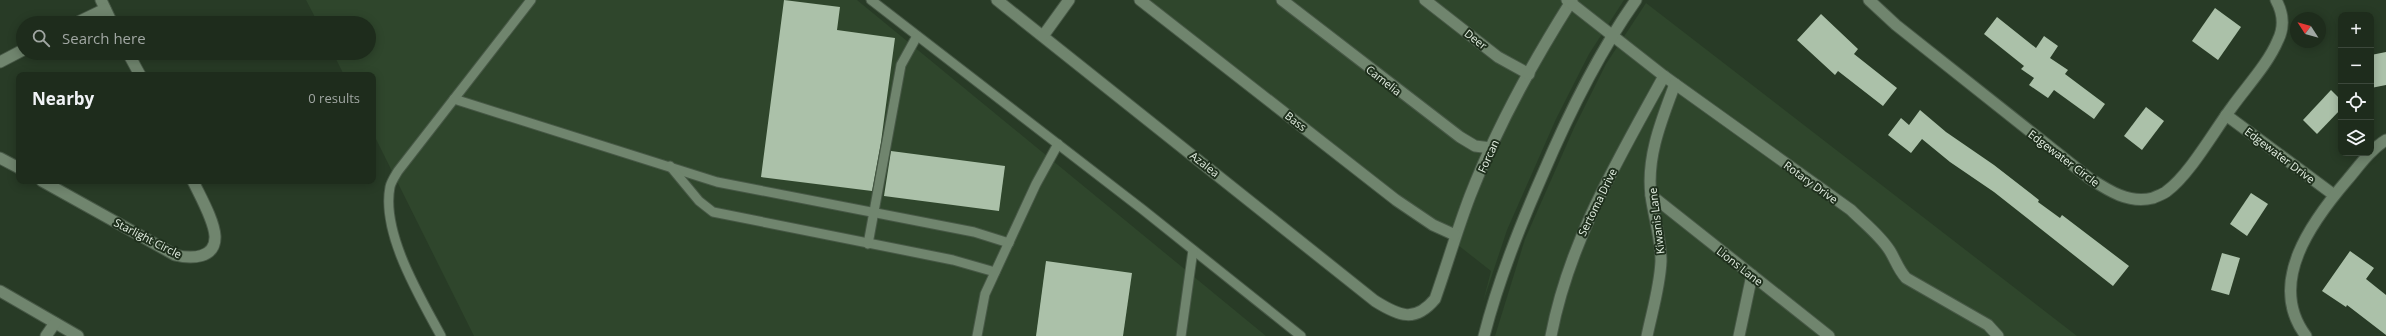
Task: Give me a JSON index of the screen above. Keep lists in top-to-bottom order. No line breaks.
{"streets":{"street":["Deer","Camelia","Bass","Edgewater Drive","Forcan","Edgewater Circle","Azalea","Rotary Drive","Sertoma Drive","Kiwanis Lane","Starlight Circle","Lions Lane"]},"crossings":[["Deer","Forcan"],["Camelia","Forcan"],["Bass","Forcan"],["Edgewater Drive","Edgewater Circle"],["Forcan","Azalea"],["Forcan","Rotary Drive"],["Rotary Drive","Sertoma Drive"],["Rotary Drive","Kiwanis Lane"],["Kiwanis Lane","Lions Lane"]],"north":"top left","page":{"map_buttons":["+","−"],"search":"Search here","heading":["Nearby","0 results"]}}
